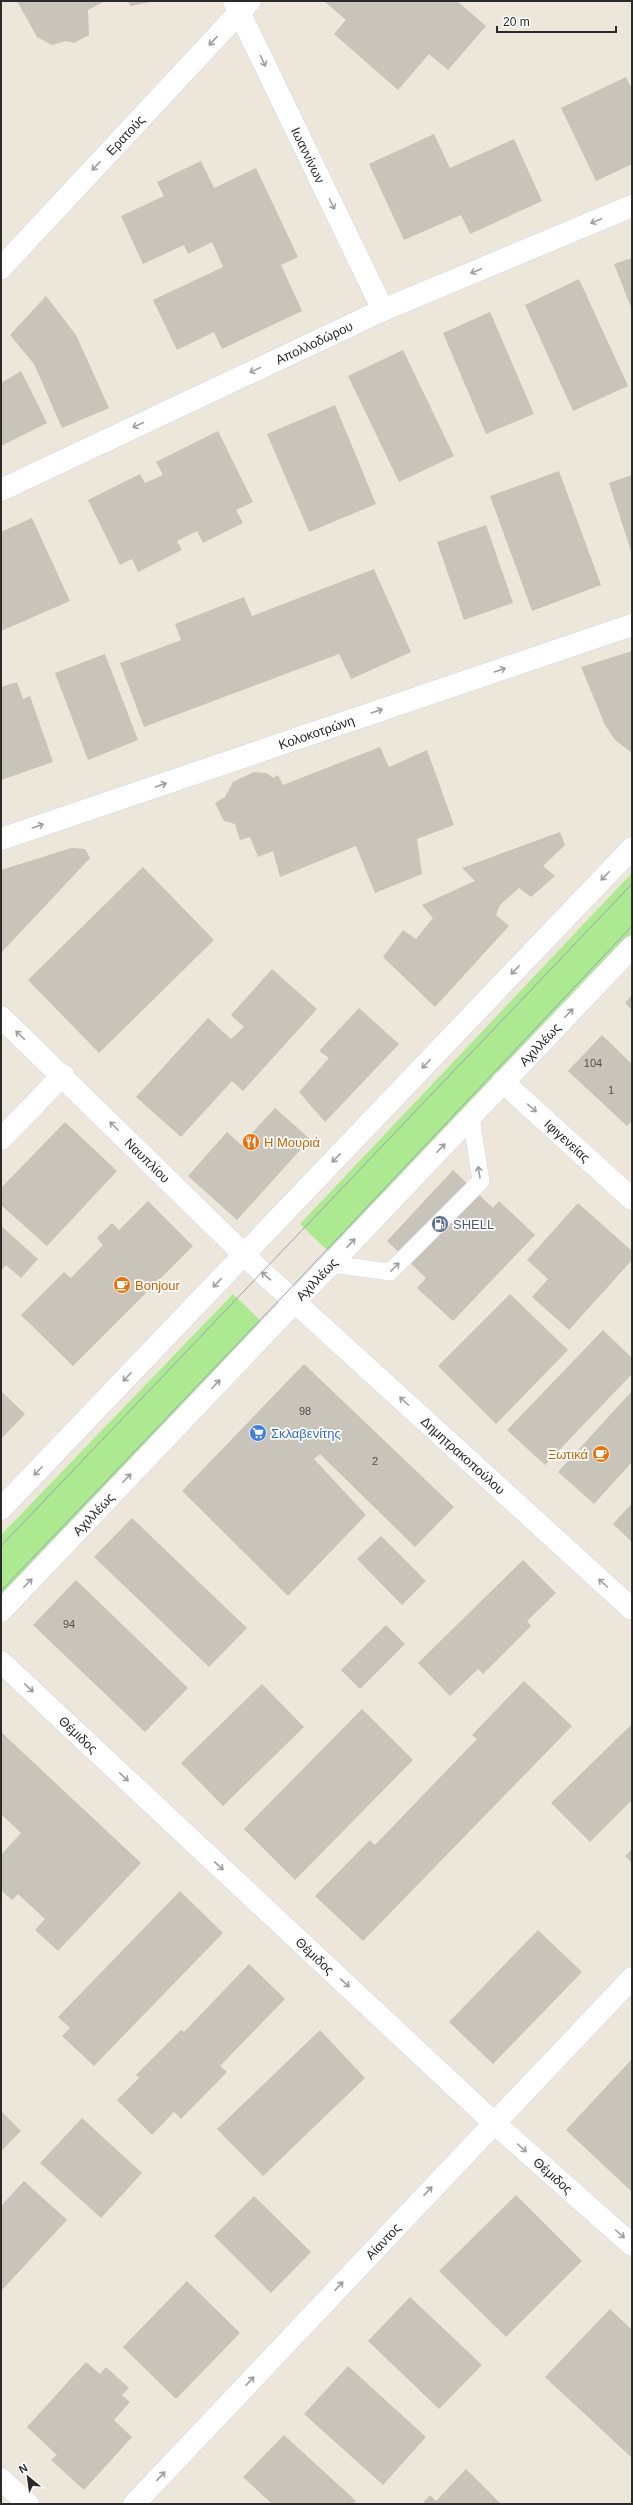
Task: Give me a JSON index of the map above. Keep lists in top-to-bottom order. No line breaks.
{"streets":{"street":["Ερατούς","Ιωαννίνων","Απολλοδώρου","Κολοκοτρώνη","Αχιλλέως","Ιφιγενείας","Ναυπλίου","Δημητρακοπούλου","Θέμιδος","Αίαντος"]},"crossings":[["Ερατούς","Ιωαννίνων"],["Ιωαννίνων","Απολλοδώρου"],["Αχιλλέως","Ιφιγενείας"],["Αχιλλέως","Ναυπλίου"],["Αχιλλέως","Δημητρακοπούλου"],["Ναυπλίου","Δημητρακοπούλου"],["Θέμιδος","Αίαντος"]],"one_way":["Ερατούς","Ιωαννίνων","Απολλοδώρου","Κολοκοτρώνη","Ιφιγενείας","Ναυπλίου","Δημητρακοπούλου","Θέμιδος","Αίαντος"],"places":{"restaurant":["Η Μουριά"],"fuel station":["SHELL"],"cafe":["Bonjour","Ξωτικά"],"supermarket":["Σκλαβενίτης"]},"house_numbers":["104","1","98","2","94"],"scale_bar":"20 m","north":"top left"}
